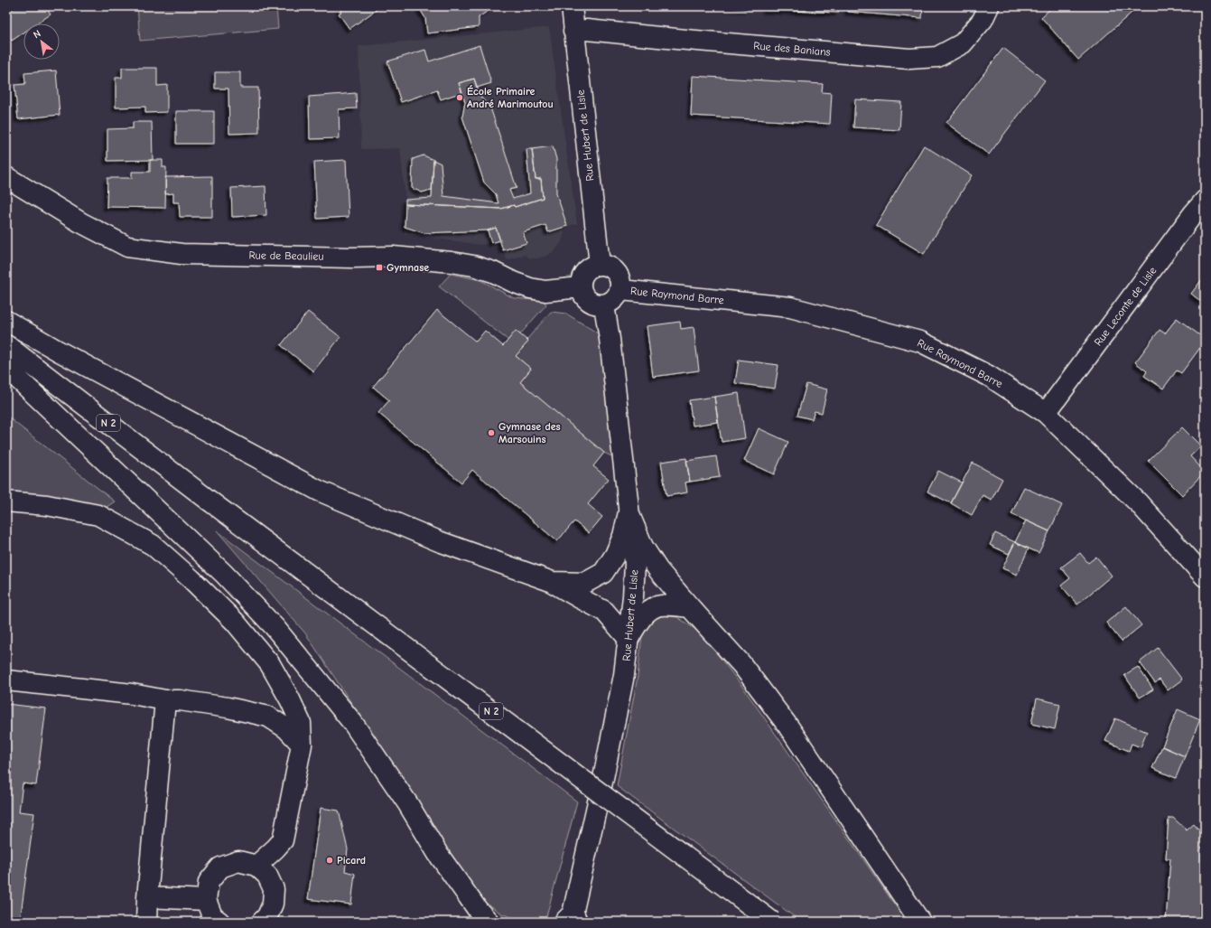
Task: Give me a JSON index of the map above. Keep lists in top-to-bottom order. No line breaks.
{"streets":{"main road":["Rue des Banians","Rue Hubert de Lisle","Rue de Beaulieu","Rue Raymond Barre","Rue Leconte de Lisle","N 2"]},"crossings":[["Rue des Banians","Rue Hubert de Lisle"],["Rue Hubert de Lisle","Rue de Beaulieu"],["Rue Hubert de Lisle","Rue Raymond Barre"],["Rue de Beaulieu","Rue Raymond Barre"],["Rue Raymond Barre","Rue Leconte de Lisle"]],"places":{"other":["École Primaire André Marimoutou","Gymnase des Marsouins","Picard"],"transit":["Gymnase"]},"north":"top left"}
